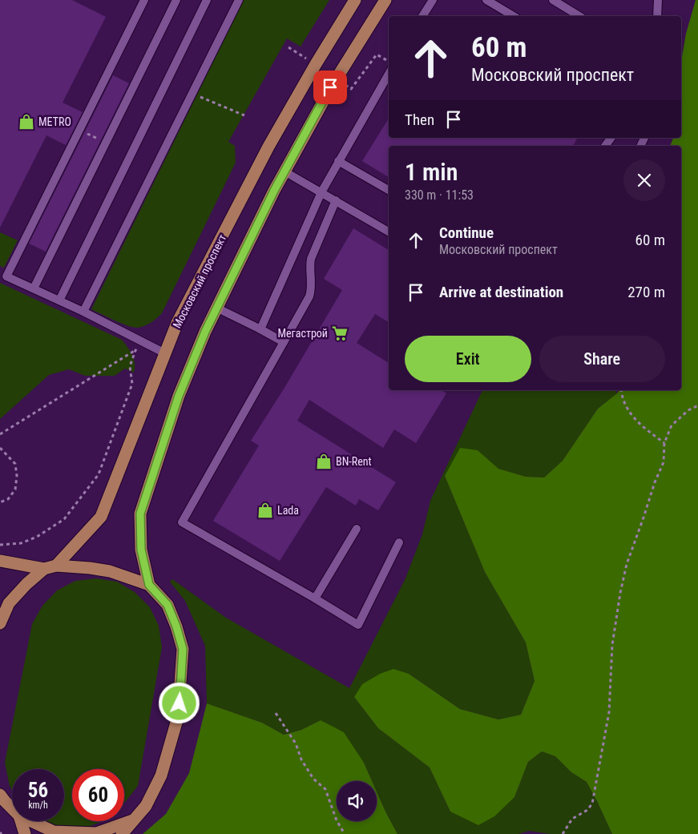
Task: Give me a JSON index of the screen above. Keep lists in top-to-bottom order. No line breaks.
{"streets":{"main road":["Московский проспект"]},"places":{"shop":["METRO","BN-Rent","Lada"],"supermarket":["Мегастрой"]},"page":{"turn":["60 m","Московский проспект"],"then":"Then","heading":["1 min","330 m · 11:53"],"list":[{"name":"Continue","note":"Московский проспект","value":"60 m"},{"name":"Arrive at destination","value":"270 m"}],"buttons":["Exit","Share"],"speed":"56 km/h","limit":"60"}}
